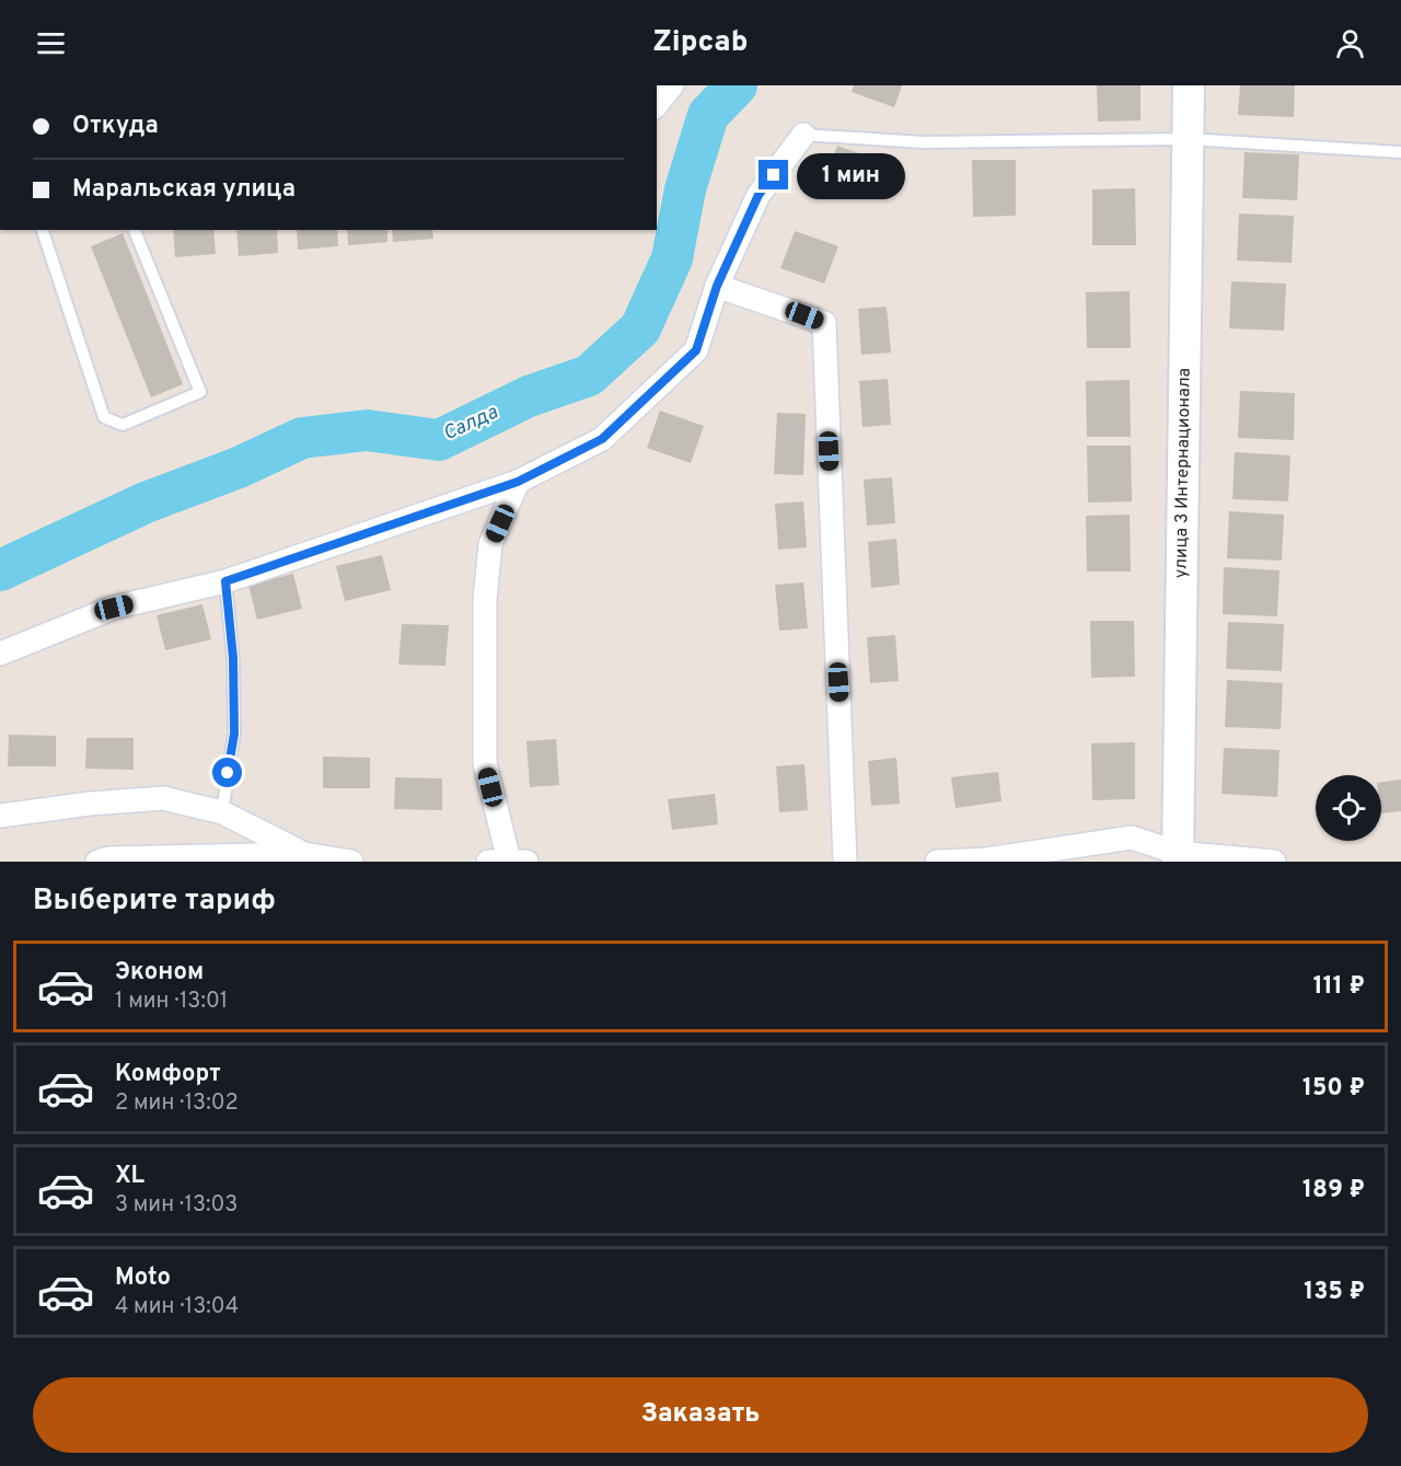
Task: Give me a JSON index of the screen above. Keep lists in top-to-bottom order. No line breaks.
{"streets":{"main road":["улица 3 Интернационала"]},"water":["Салда"],"page":{"header":"Zipcab","banner":["Откуда","Маральская улица"],"bubble":"1 мин","heading":"Выберите тариф","list":[{"name":"Эконом","note":"1 мин · 13:01","value":"111 ₽"},{"name":"Комфорт","note":"2 мин · 13:02","value":"150 ₽"},{"name":"XL","note":"3 мин · 13:03","value":"189 ₽"},{"name":"Moto","note":"4 мин · 13:04","value":"135 ₽"}],"buttons":"Заказать"}}
